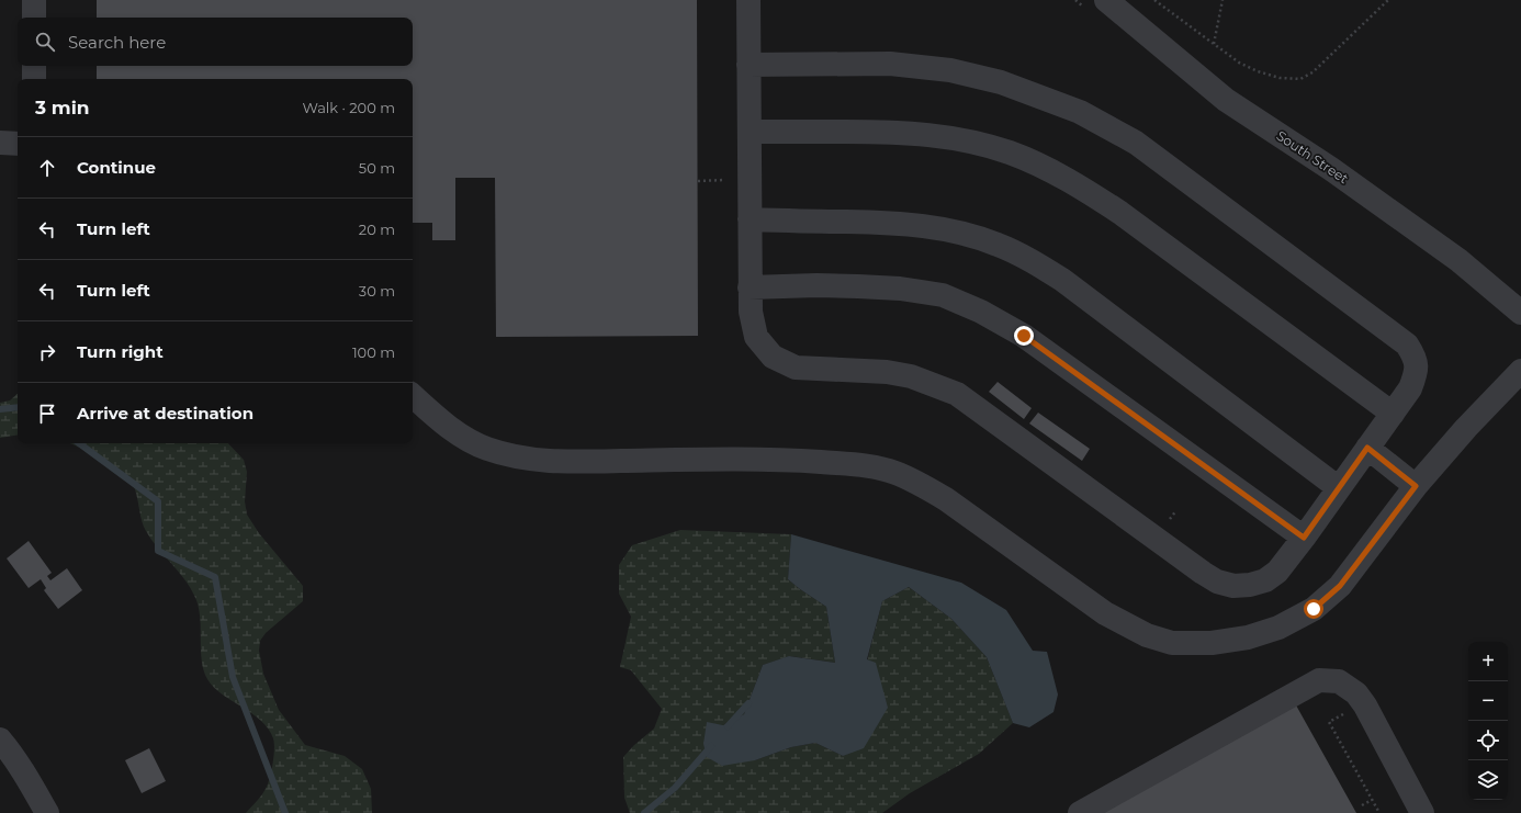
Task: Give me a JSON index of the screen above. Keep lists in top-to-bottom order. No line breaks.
{"streets":{"street":["South Street"]},"page":{"search":"Search here","heading":["3 min","Walk · 200 m"],"list":[["Continue","50 m"],["Turn left","20 m"],["Turn left","30 m"],["Turn right","100 m"],"Arrive at destination"],"map_buttons":["+","−"]}}
